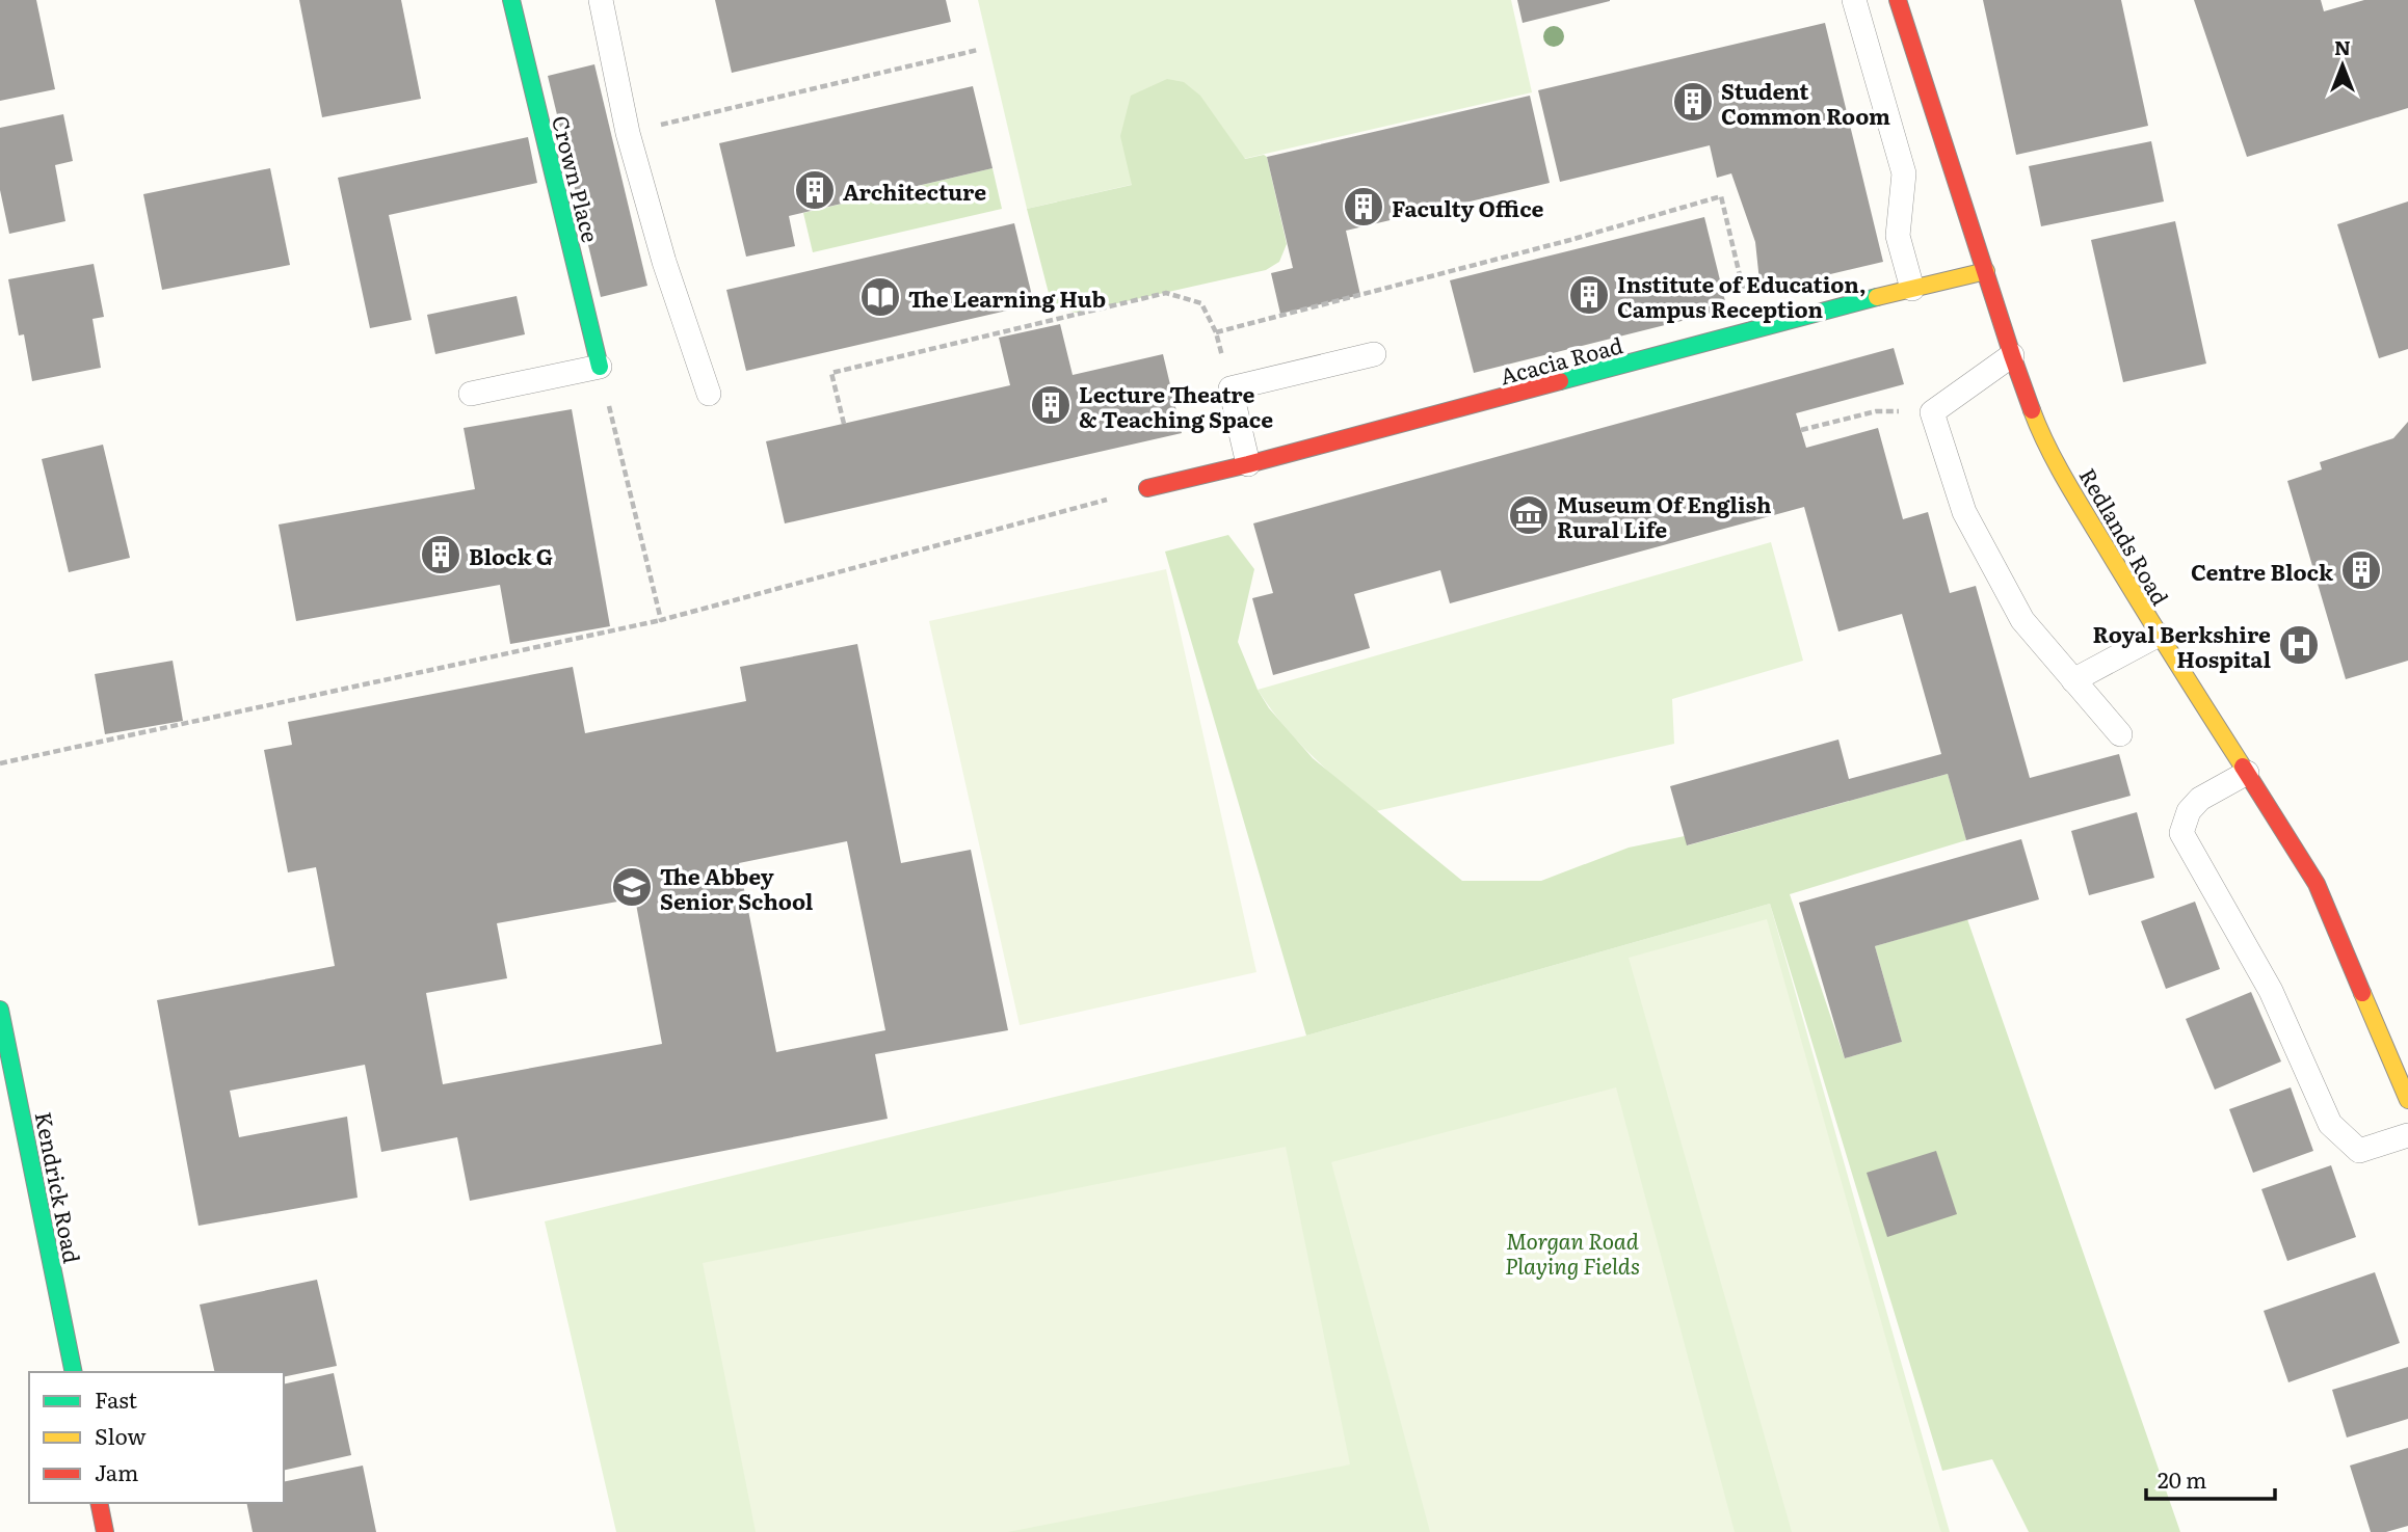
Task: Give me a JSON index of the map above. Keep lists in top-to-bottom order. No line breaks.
{"streets":{"street":["Crown Place","Acacia Road","Redlands Road","Kendrick Road"]},"crossings":[["Acacia Road","Redlands Road"]],"parks":["Morgan Road Playing Fields"],"places":{"building":["Student Common Room","Architecture","Faculty Office","Institute of Education, Campus Reception","Lecture Theatre & Teaching Space","Block G","Centre Block"],"library":["The Learning Hub"],"museum":["Museum Of English Rural Life"],"hospital":["Royal Berkshire Hospital"],"school or university":["The Abbey Senior School"]},"legend":["Fast","Slow","Jam"],"scale_bar":"20 m","north":"top"}
